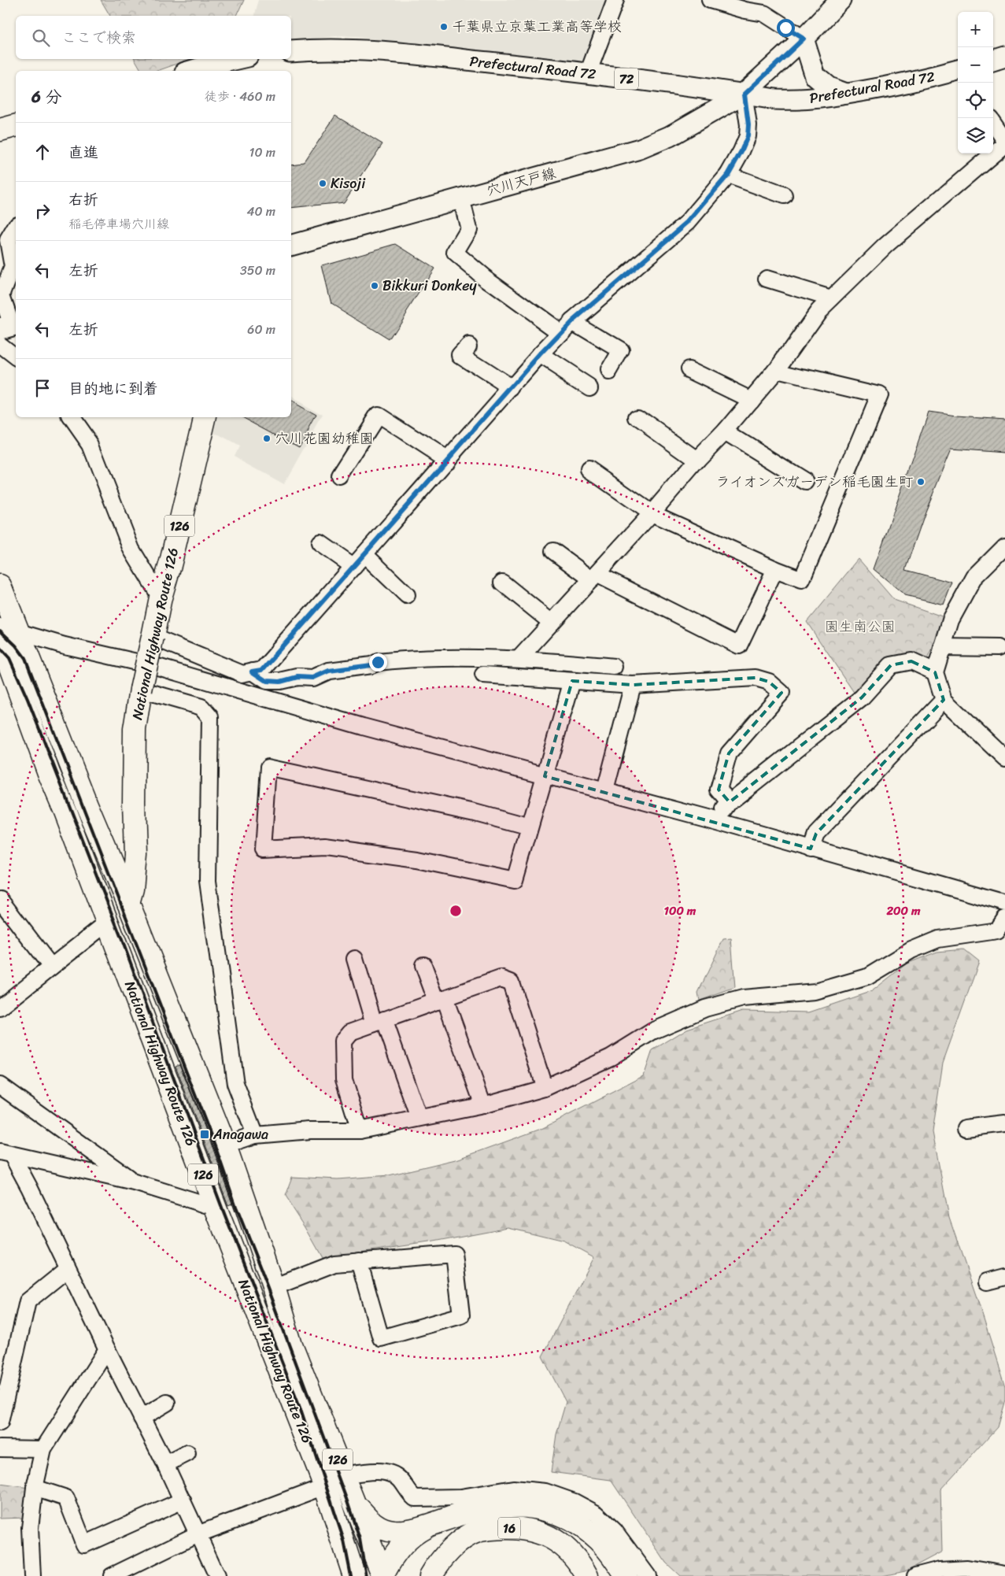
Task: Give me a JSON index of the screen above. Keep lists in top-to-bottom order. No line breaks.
{"streets":{"highway":["126","National Highway Route 126","16"],"main road":["Prefectural Road 72","72","穴川天戸線"]},"crossings":[["Prefectural Road 72","穴川天戸線"]],"parks":["園生南公園"],"places":{"other":["千葉県立京葉工業高等学校","Kisoji","Bikkuri Donkey","穴川花園幼稚園","ライオンズガーデン稲毛園生町"],"transit":["Anagawa"]},"page":{"map_buttons":["+","−"],"search":"ここで検索","heading":["6 分","徒歩 · 460 m"],"list":[["直進","10 m"],["右折","稲毛停車場穴川線","40 m"],["左折","350 m"],["左折","60 m"],"目的地に到着"]},"rings":["100 m","200 m"]}
